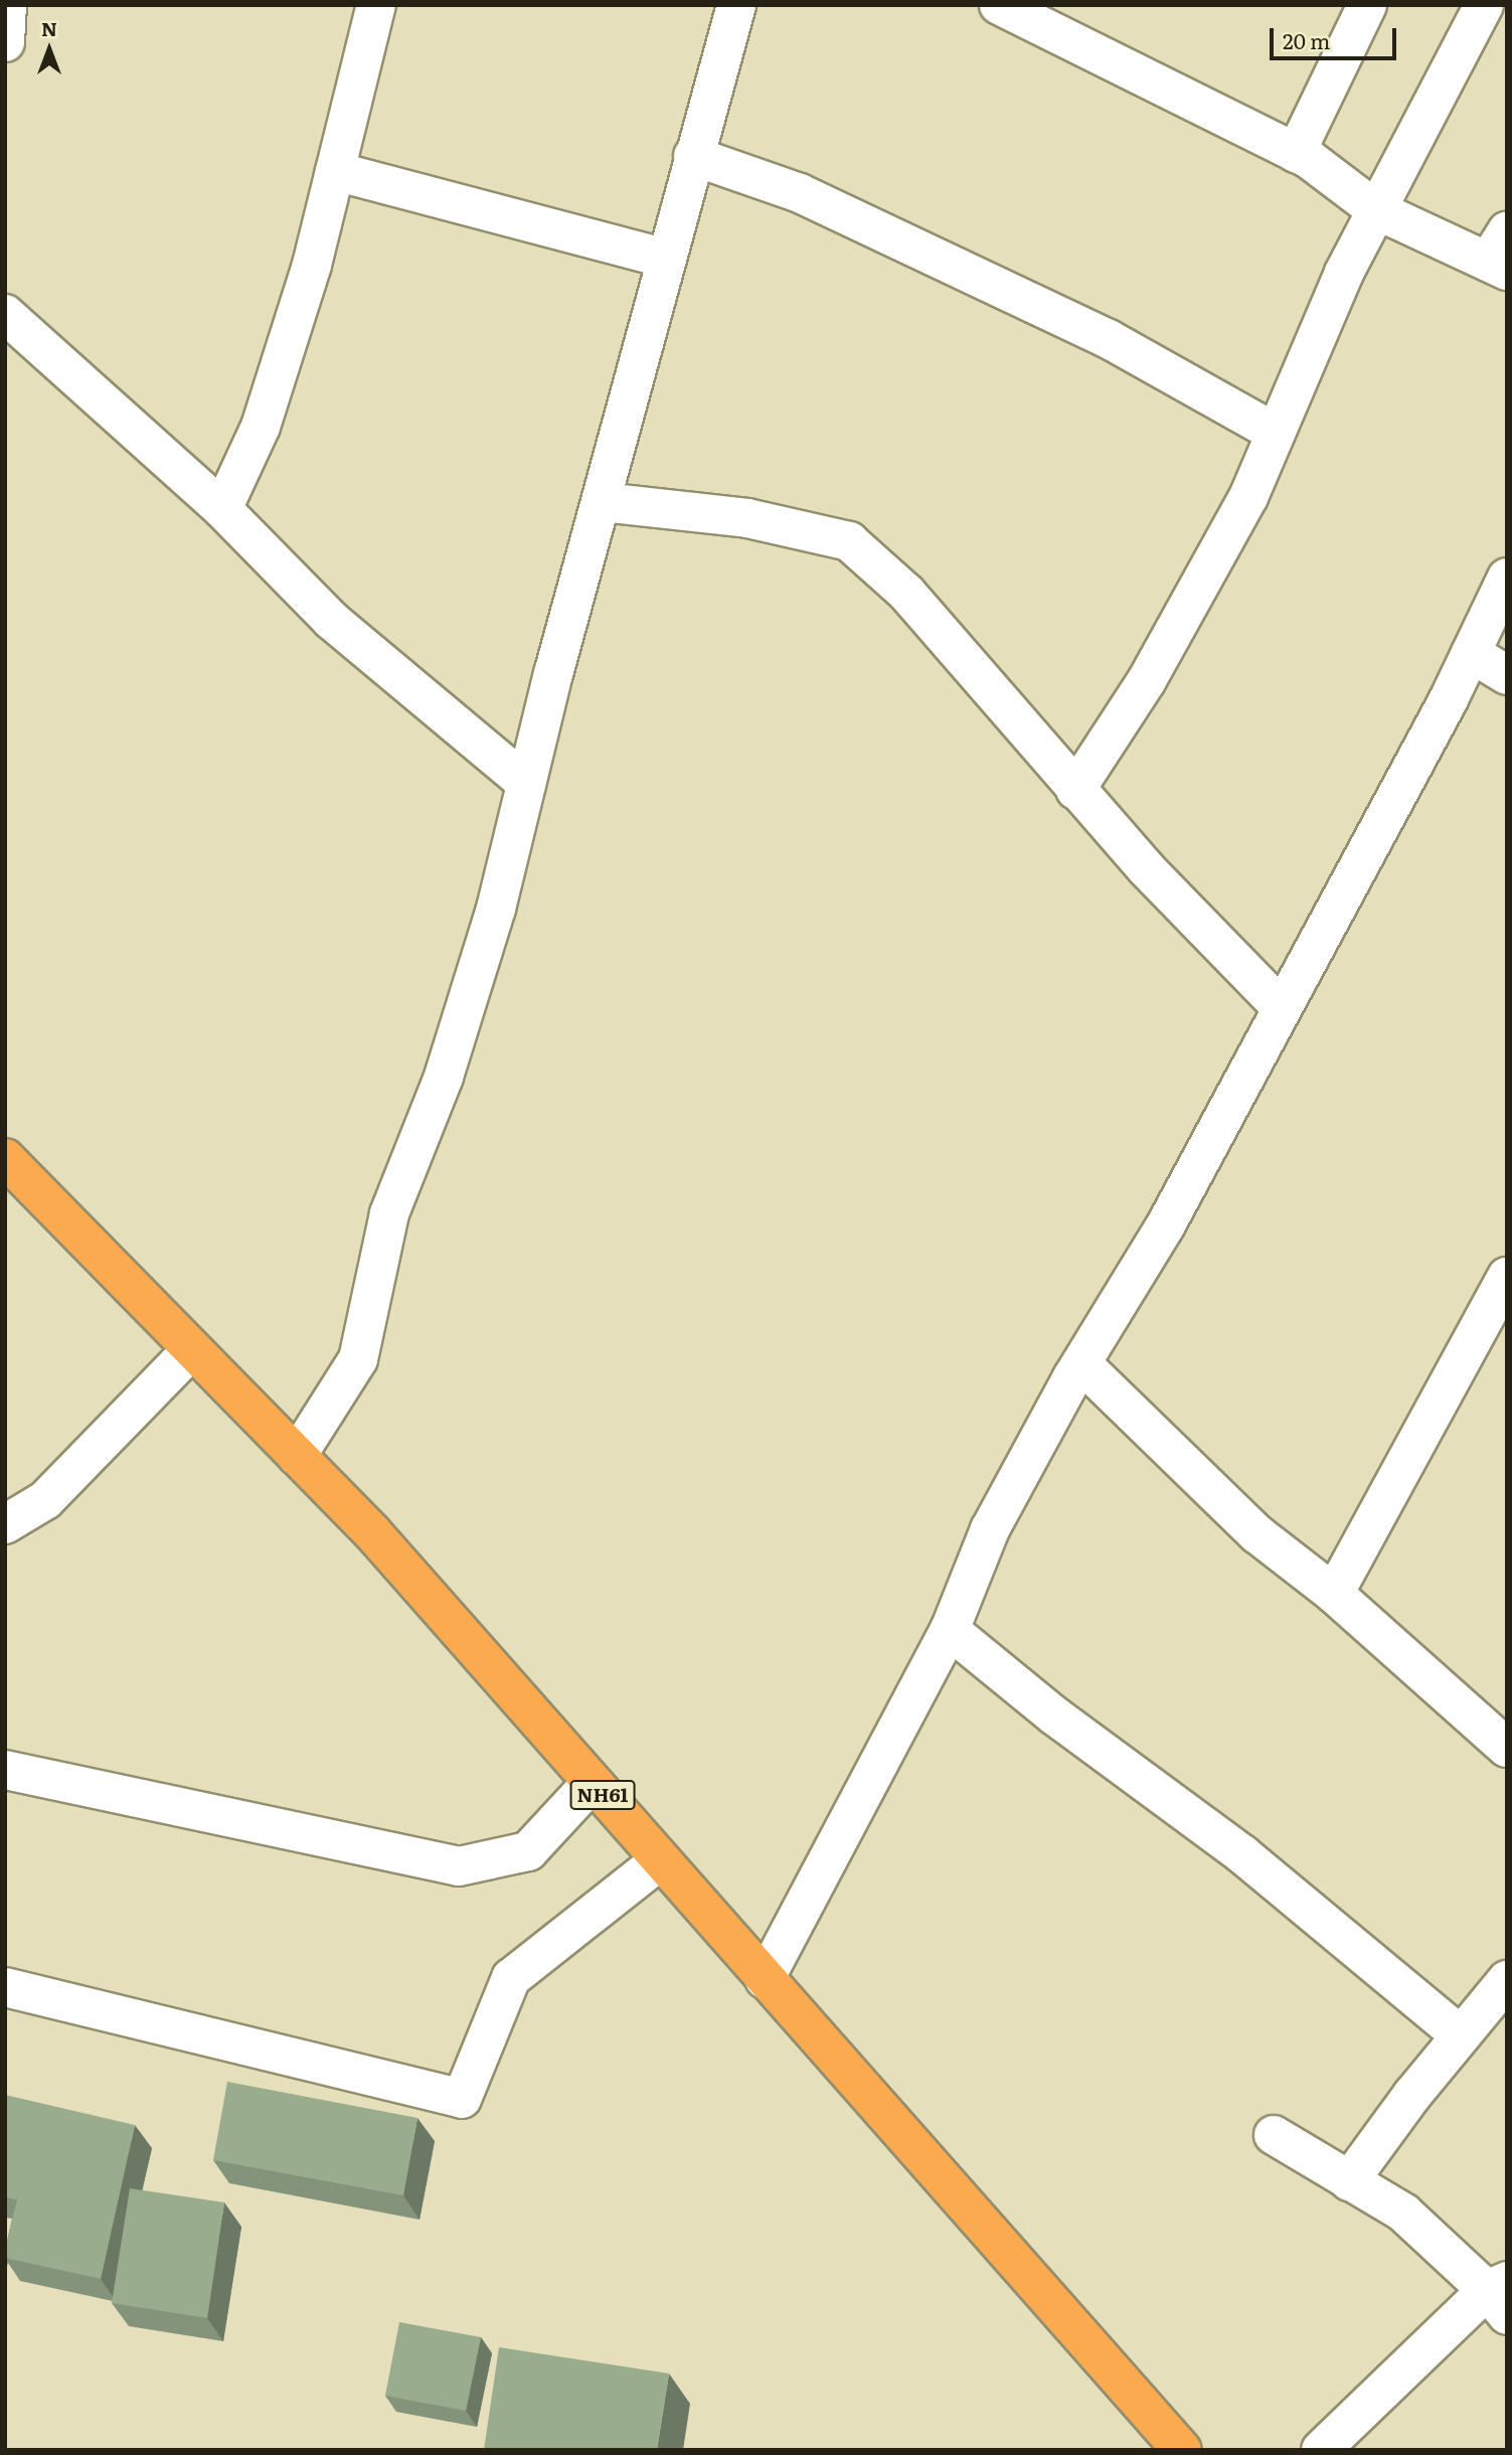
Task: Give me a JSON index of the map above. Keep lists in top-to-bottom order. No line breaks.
{"streets":{"highway":["NH61"]},"scale_bar":"20 m","north":"top"}
